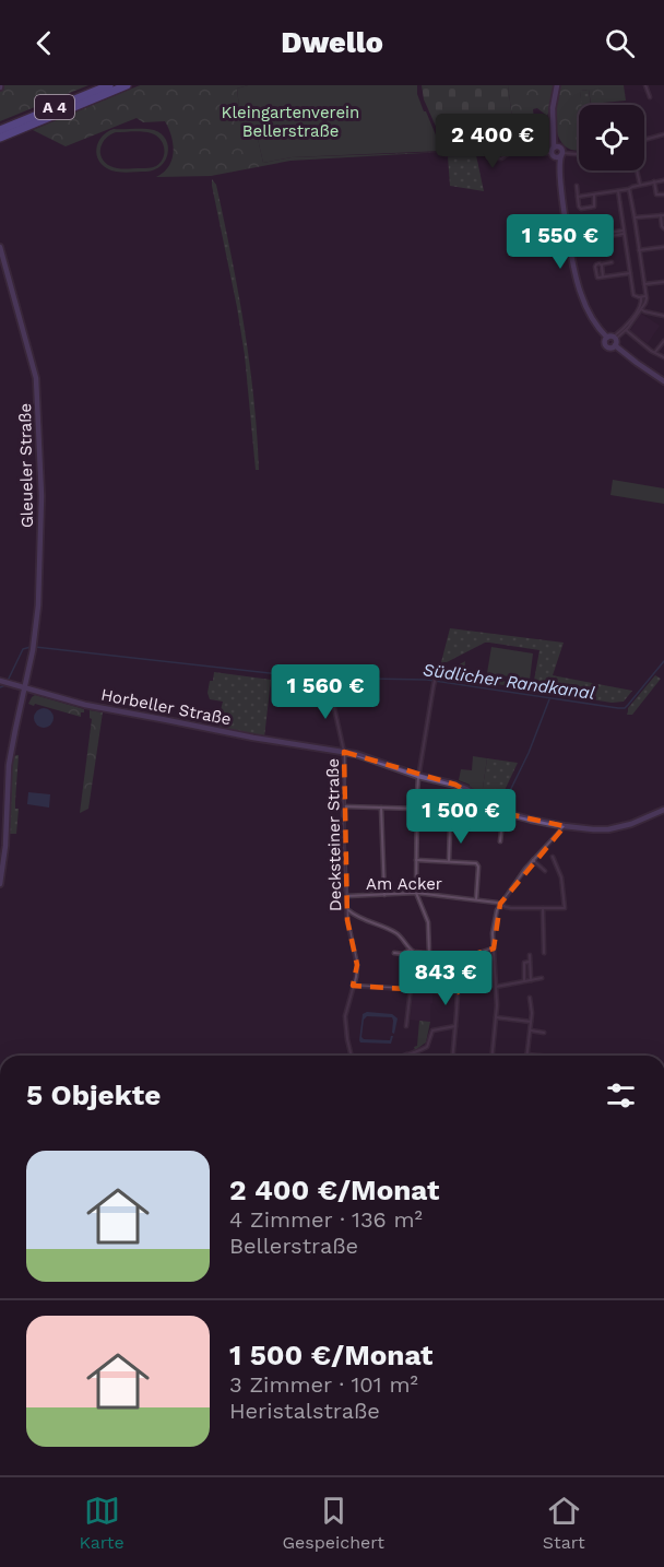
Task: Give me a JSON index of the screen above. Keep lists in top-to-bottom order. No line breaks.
{"streets":{"highway":["A 4"],"street":["Gleueler Straße","Horbeller Straße","Decksteiner Straße","Am Acker"]},"crossings":[["Gleueler Straße","Horbeller Straße"],["Horbeller Straße","Decksteiner Straße"],["Decksteiner Straße","Am Acker"]],"water":["Südlicher Randkanal"],"parks":["Kleingartenverein Bellerstraße"],"page":{"header":"Dwello","price":["2 400 €","1 550 €","1 560 €","1 500 €","843 €"],"heading":"5 Objekte","list":[{"name":"2 400 €/Monat","note":"4 Zimmer · 136 m² · Bellerstraße"},{"name":"1 500 €/Monat","note":"3 Zimmer · 101 m² · Heristalstraße"}],"tabs":["Karte","Gespeichert","Start"]}}
